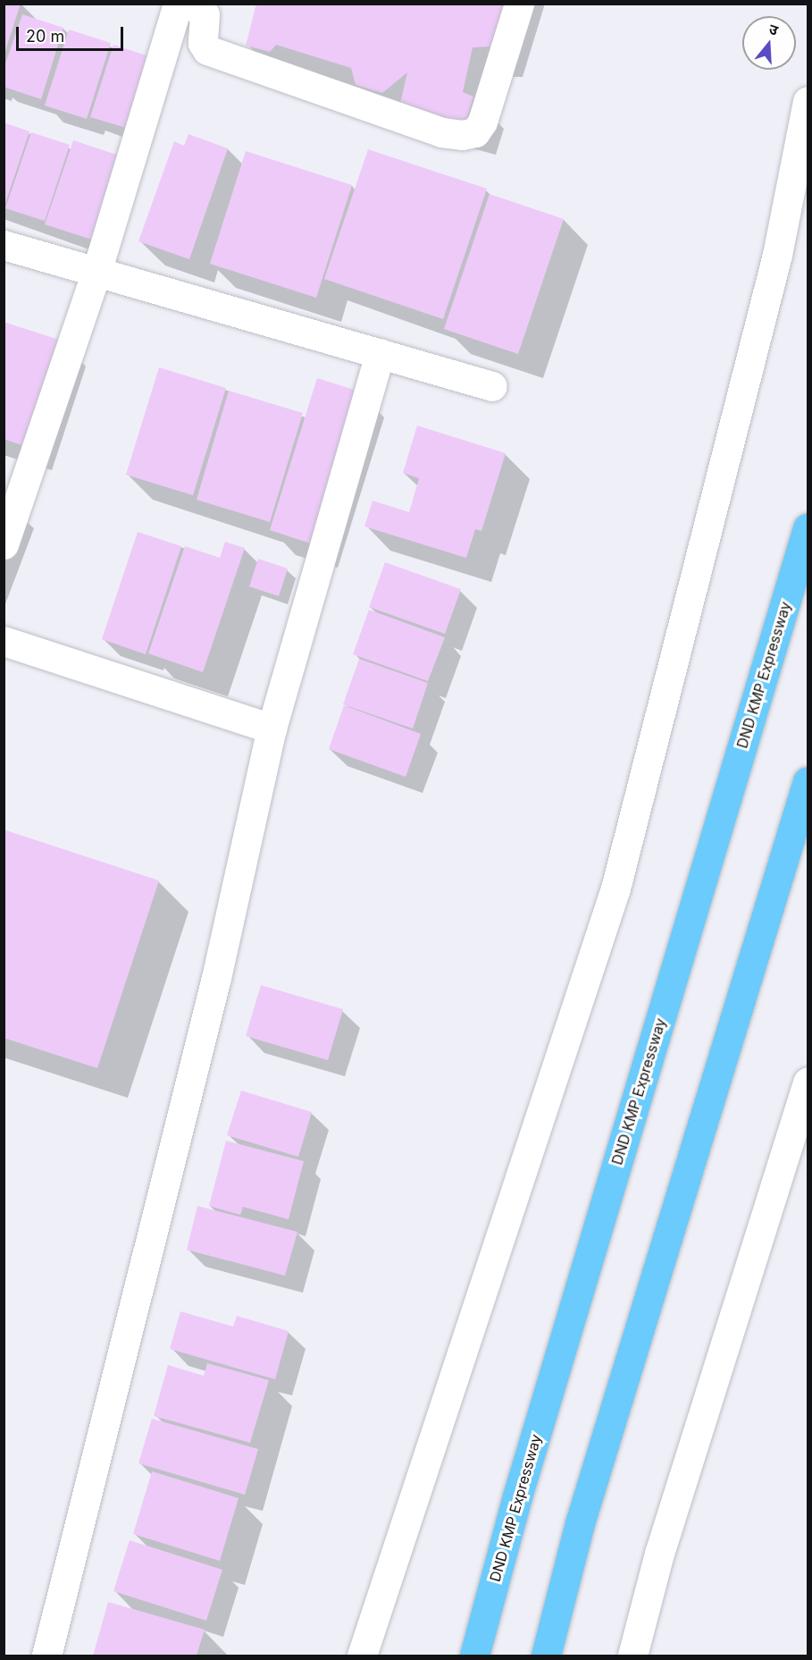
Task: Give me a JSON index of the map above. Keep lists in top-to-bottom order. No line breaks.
{"streets":{"highway":["DND KMP Expressway"]},"scale_bar":"20 m","north":"top"}
